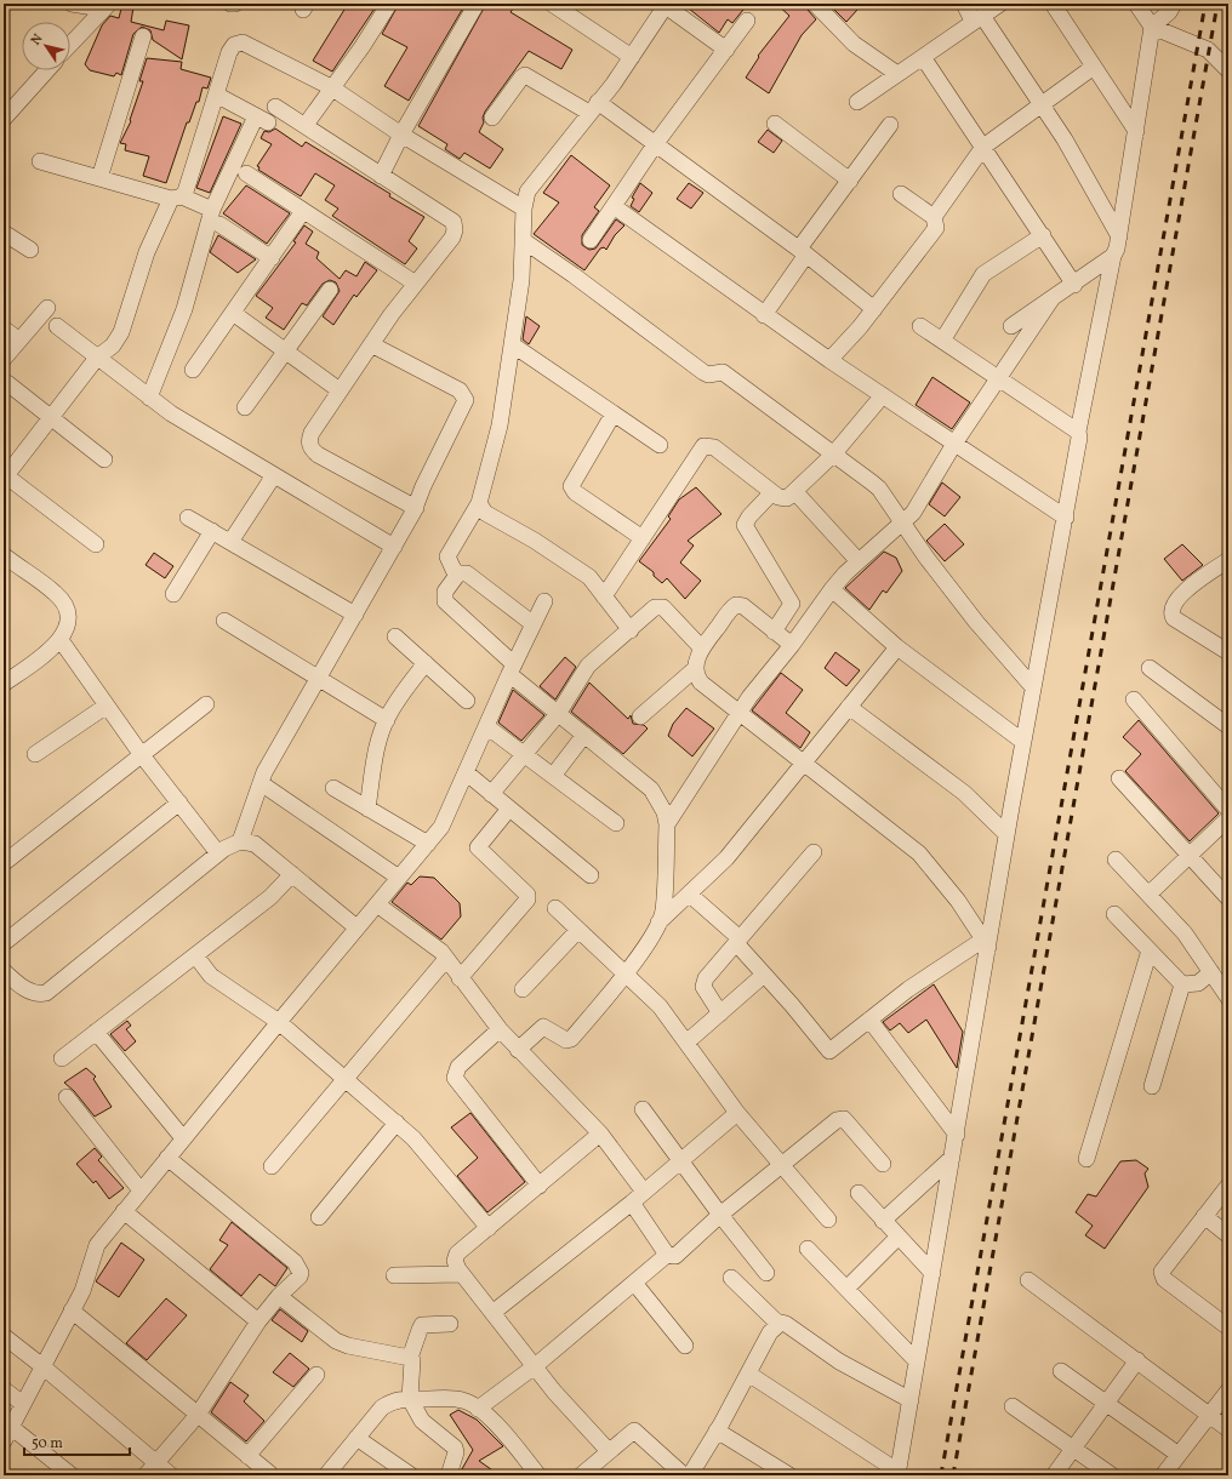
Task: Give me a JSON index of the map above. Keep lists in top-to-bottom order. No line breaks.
{"scale_bar":"50 m","north":"top left"}
